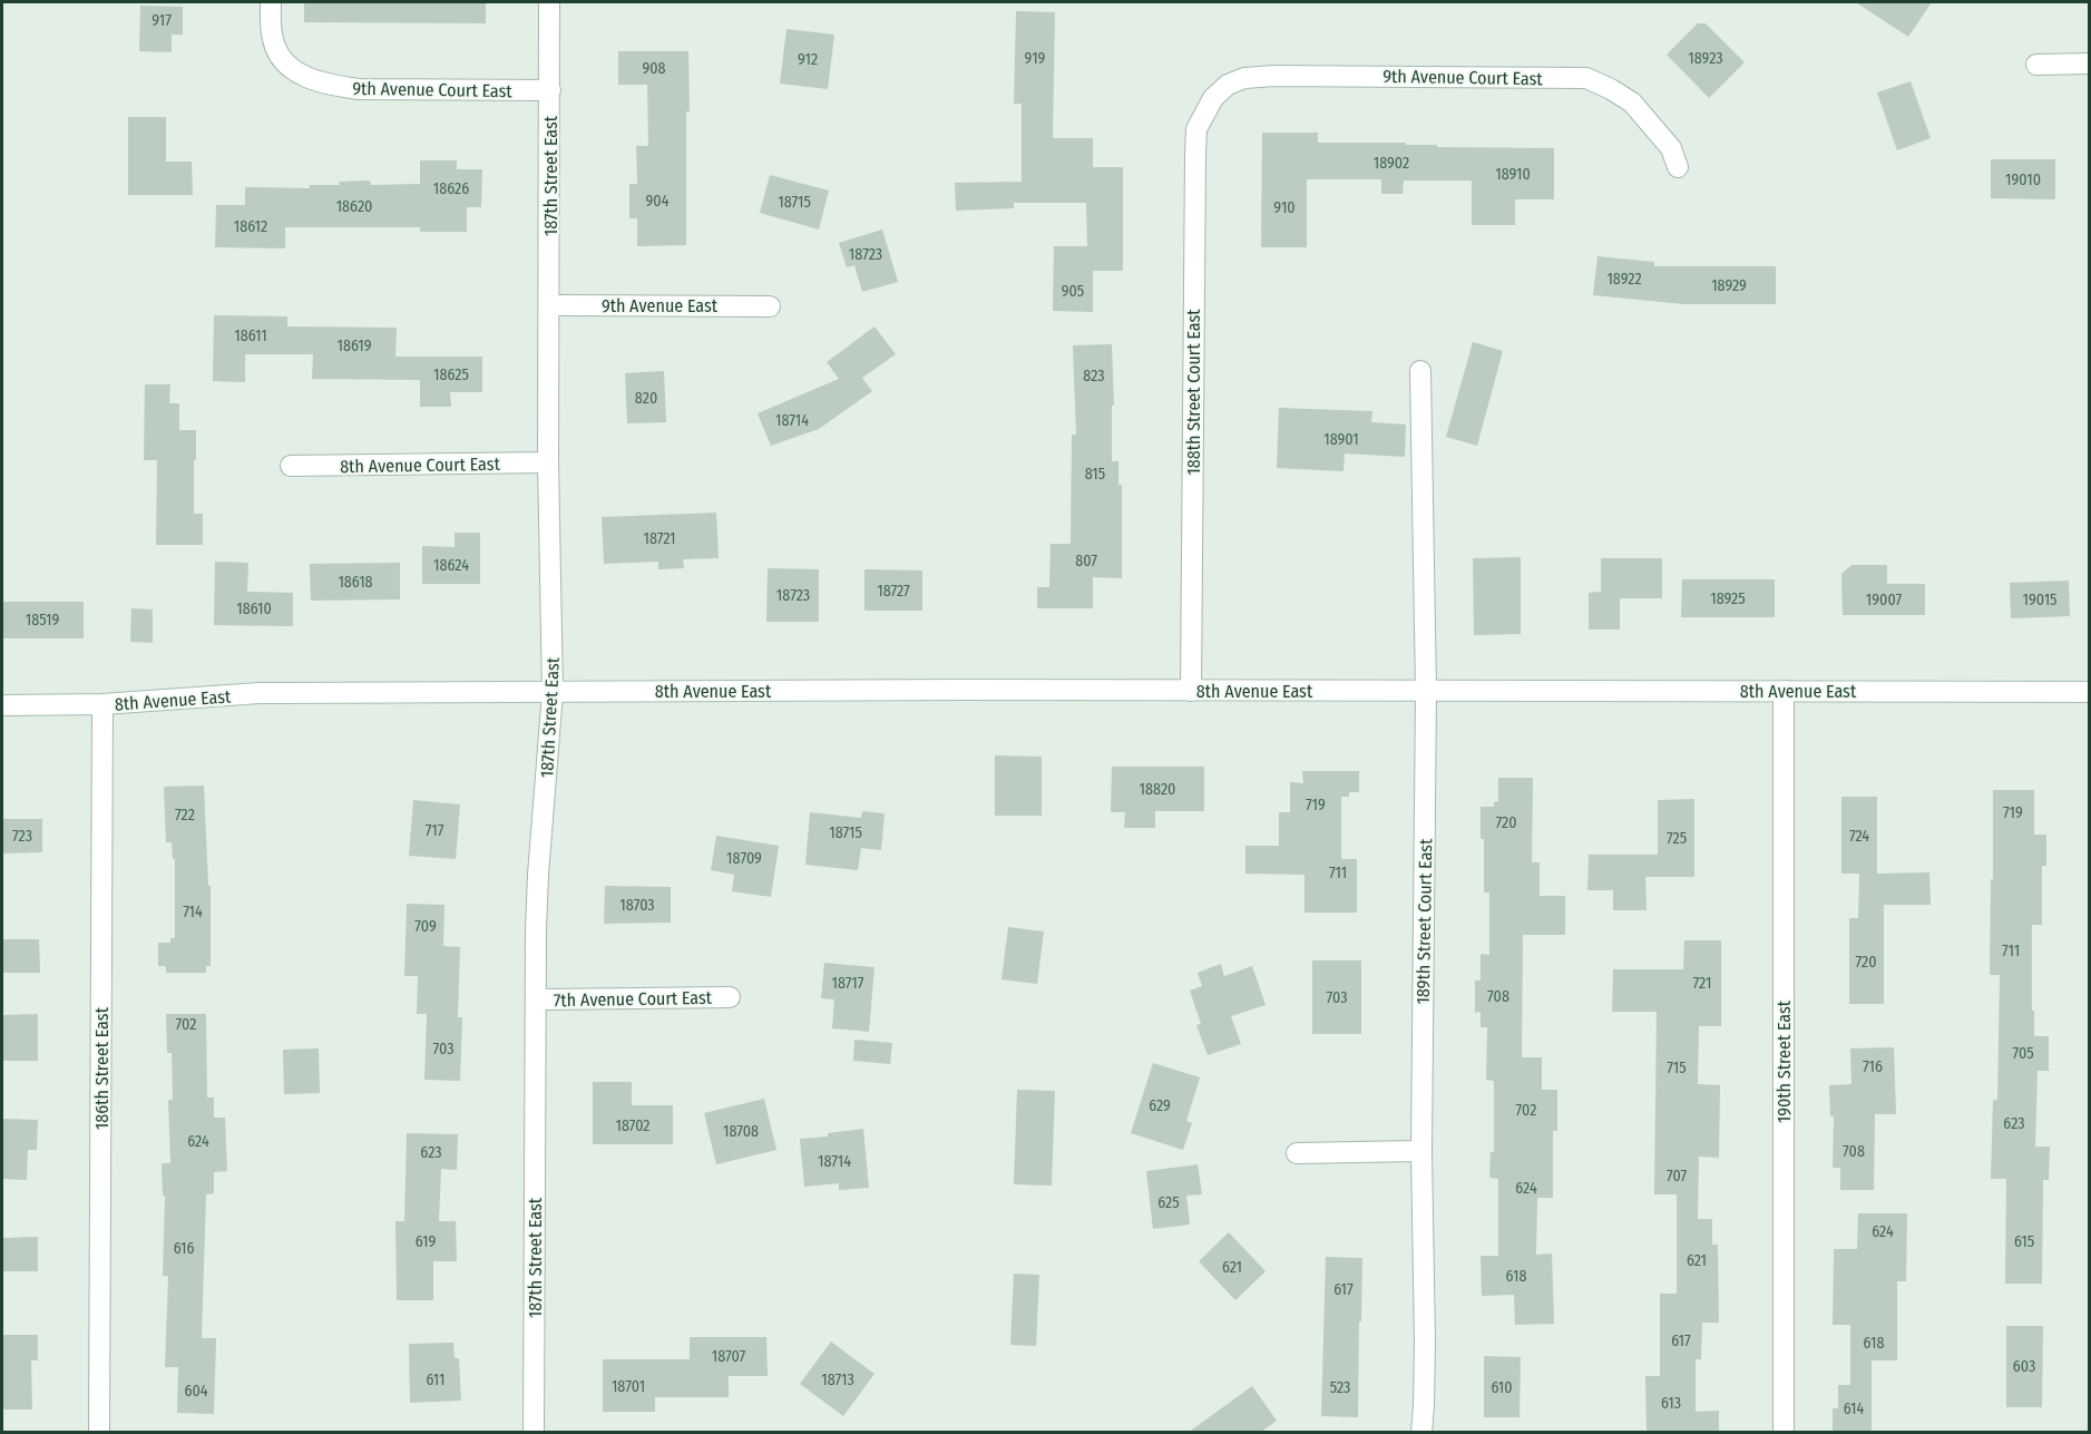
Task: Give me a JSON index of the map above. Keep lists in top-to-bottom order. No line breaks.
{"streets":{"street":["9th Avenue Court East","187th Street East","9th Avenue East","188th Street Court East","8th Avenue Court East","8th Avenue East","189th Street Court East","7th Avenue Court East","190th Street East","186th Street East"]},"crossings":[["9th Avenue Court East","187th Street East"],["9th Avenue Court East","188th Street Court East"],["187th Street East","9th Avenue East"],["187th Street East","8th Avenue Court East"],["187th Street East","8th Avenue East"],["187th Street East","7th Avenue Court East"],["188th Street Court East","8th Avenue East"],["8th Avenue East","189th Street Court East"],["8th Avenue East","190th Street East"],["8th Avenue East","186th Street East"]],"house_numbers":["917","919","18923","912","908","18902","18910","19010","18626","904","18715","18620","910","18612","18723","18922","18929","905","18611","18619","18625","823","820","18714","18901","815","18721","807","18624","18618","18727","18723","18925","19007","19015","18610","18519","18820","719","719","722","720","717","18715","723","724","725","18709","711","18703","714","709","711","720","18717","721","708","703","702","703","705","716","715","629","702","623","18702","18708","624","708","623","18714","707","624","625","624","619","615","616","621","621","618","617","617","618","18707","603","611","18713","18701","523","610","604","613","614"]}
